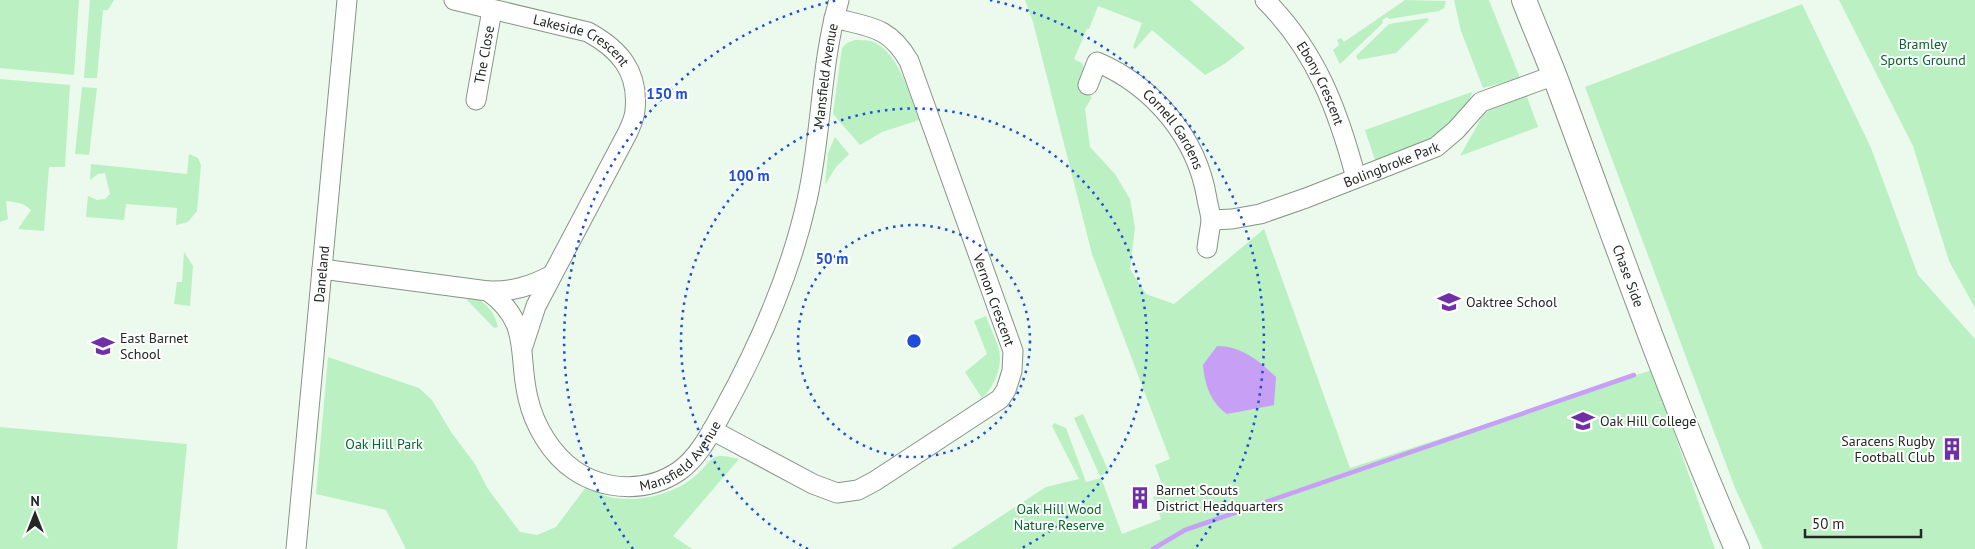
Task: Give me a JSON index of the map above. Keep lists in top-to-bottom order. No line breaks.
{"streets":{"main road":["Chase Side"],"street":["Lakeside Crescent","The Close","Mansfield Avenue","Ebony Crescent","Cornell Gardens","Bolingbroke Park","Daneland","Vernon Crescent"]},"crossings":[["Lakeside Crescent","The Close"],["Lakeside Crescent","Mansfield Avenue"],["Mansfield Avenue","Vernon Crescent"],["Ebony Crescent","Bolingbroke Park"],["Cornell Gardens","Bolingbroke Park"],["Bolingbroke Park","Chase Side"]],"parks":["Bramley Sports Ground","Oak Hill Park","Oak Hill Wood Nature Reserve"],"places":{"school or university":["Oaktree School","East Barnet School","Oak Hill College"],"building":["Saracens Rugby Football Club","Barnet Scouts District Headquarters"]},"scale_bar":"50 m","north":"top","rings":["150 m","100 m","50 m"]}
